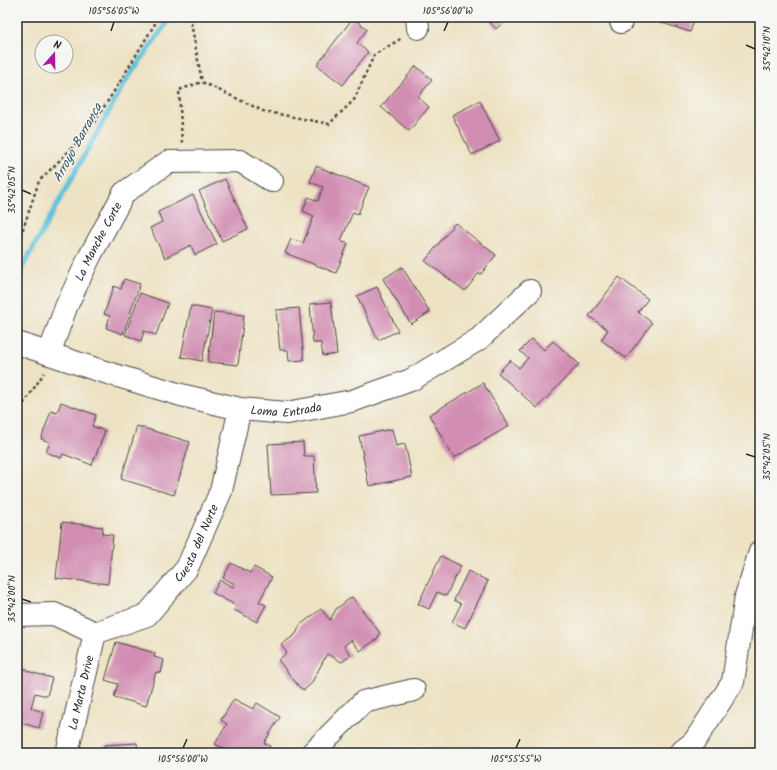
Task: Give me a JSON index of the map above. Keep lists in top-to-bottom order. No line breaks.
{"streets":{"street":["La Manche Corte","Loma Entrada","Cuesta del Norte","La Marta Drive"]},"crossings":[["La Manche Corte","Loma Entrada"],["Loma Entrada","Cuesta del Norte"],["Cuesta del Norte","La Marta Drive"]],"water":["Arroyo Barranca"],"north":"top","coordinates":["105°56'05\"W","105°56'00\"W","35°42'10\"N","35°42'05\"N","35°42'00\"N","105°55'55\"W"]}
